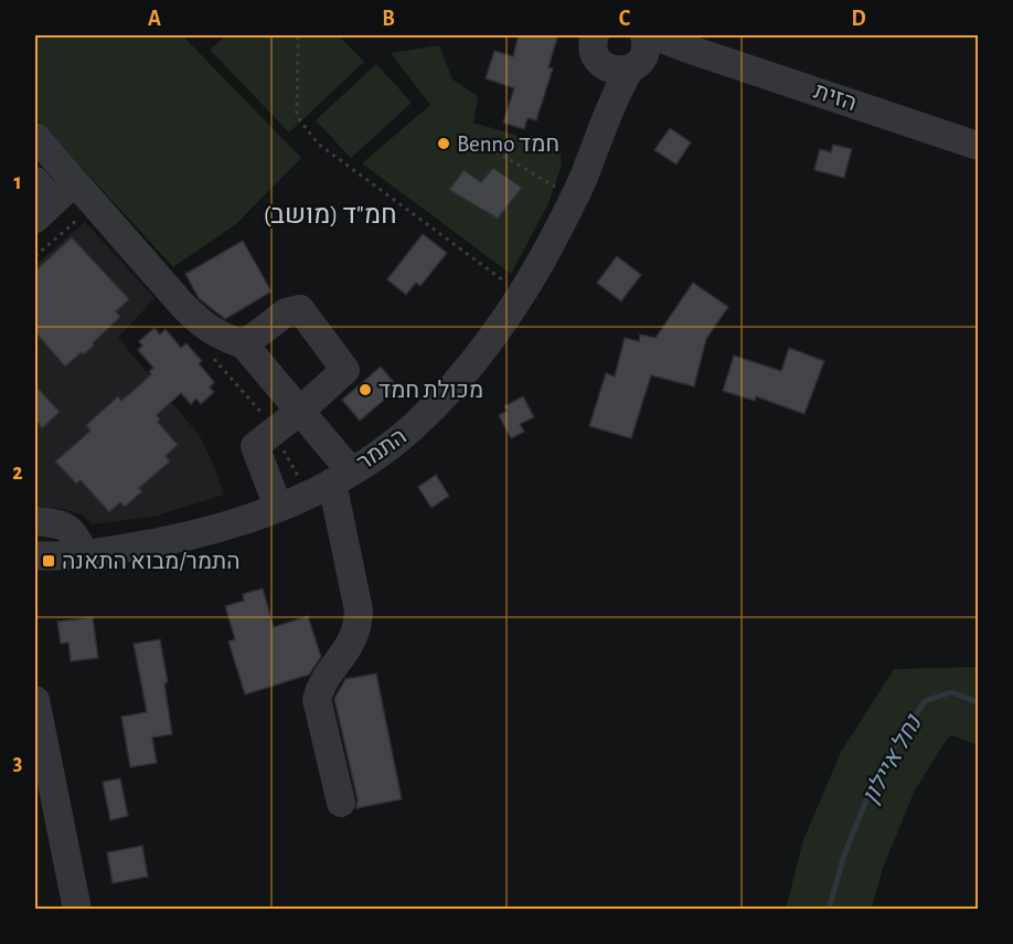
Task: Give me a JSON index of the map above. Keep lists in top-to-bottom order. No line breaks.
{"streets":{"street":["הזית","התמר"]},"crossings":[["הזית","התמר"]],"districts":["חמ\"ד (מושב)"],"water":["נחל איילון"],"places":{"other":["Benno חמד","מכולת חמד"],"transit":["התמר/מבוא התאנה"]},"grid":{"columns":["A","B","C","D"],"rows":["1","2","3"]}}
